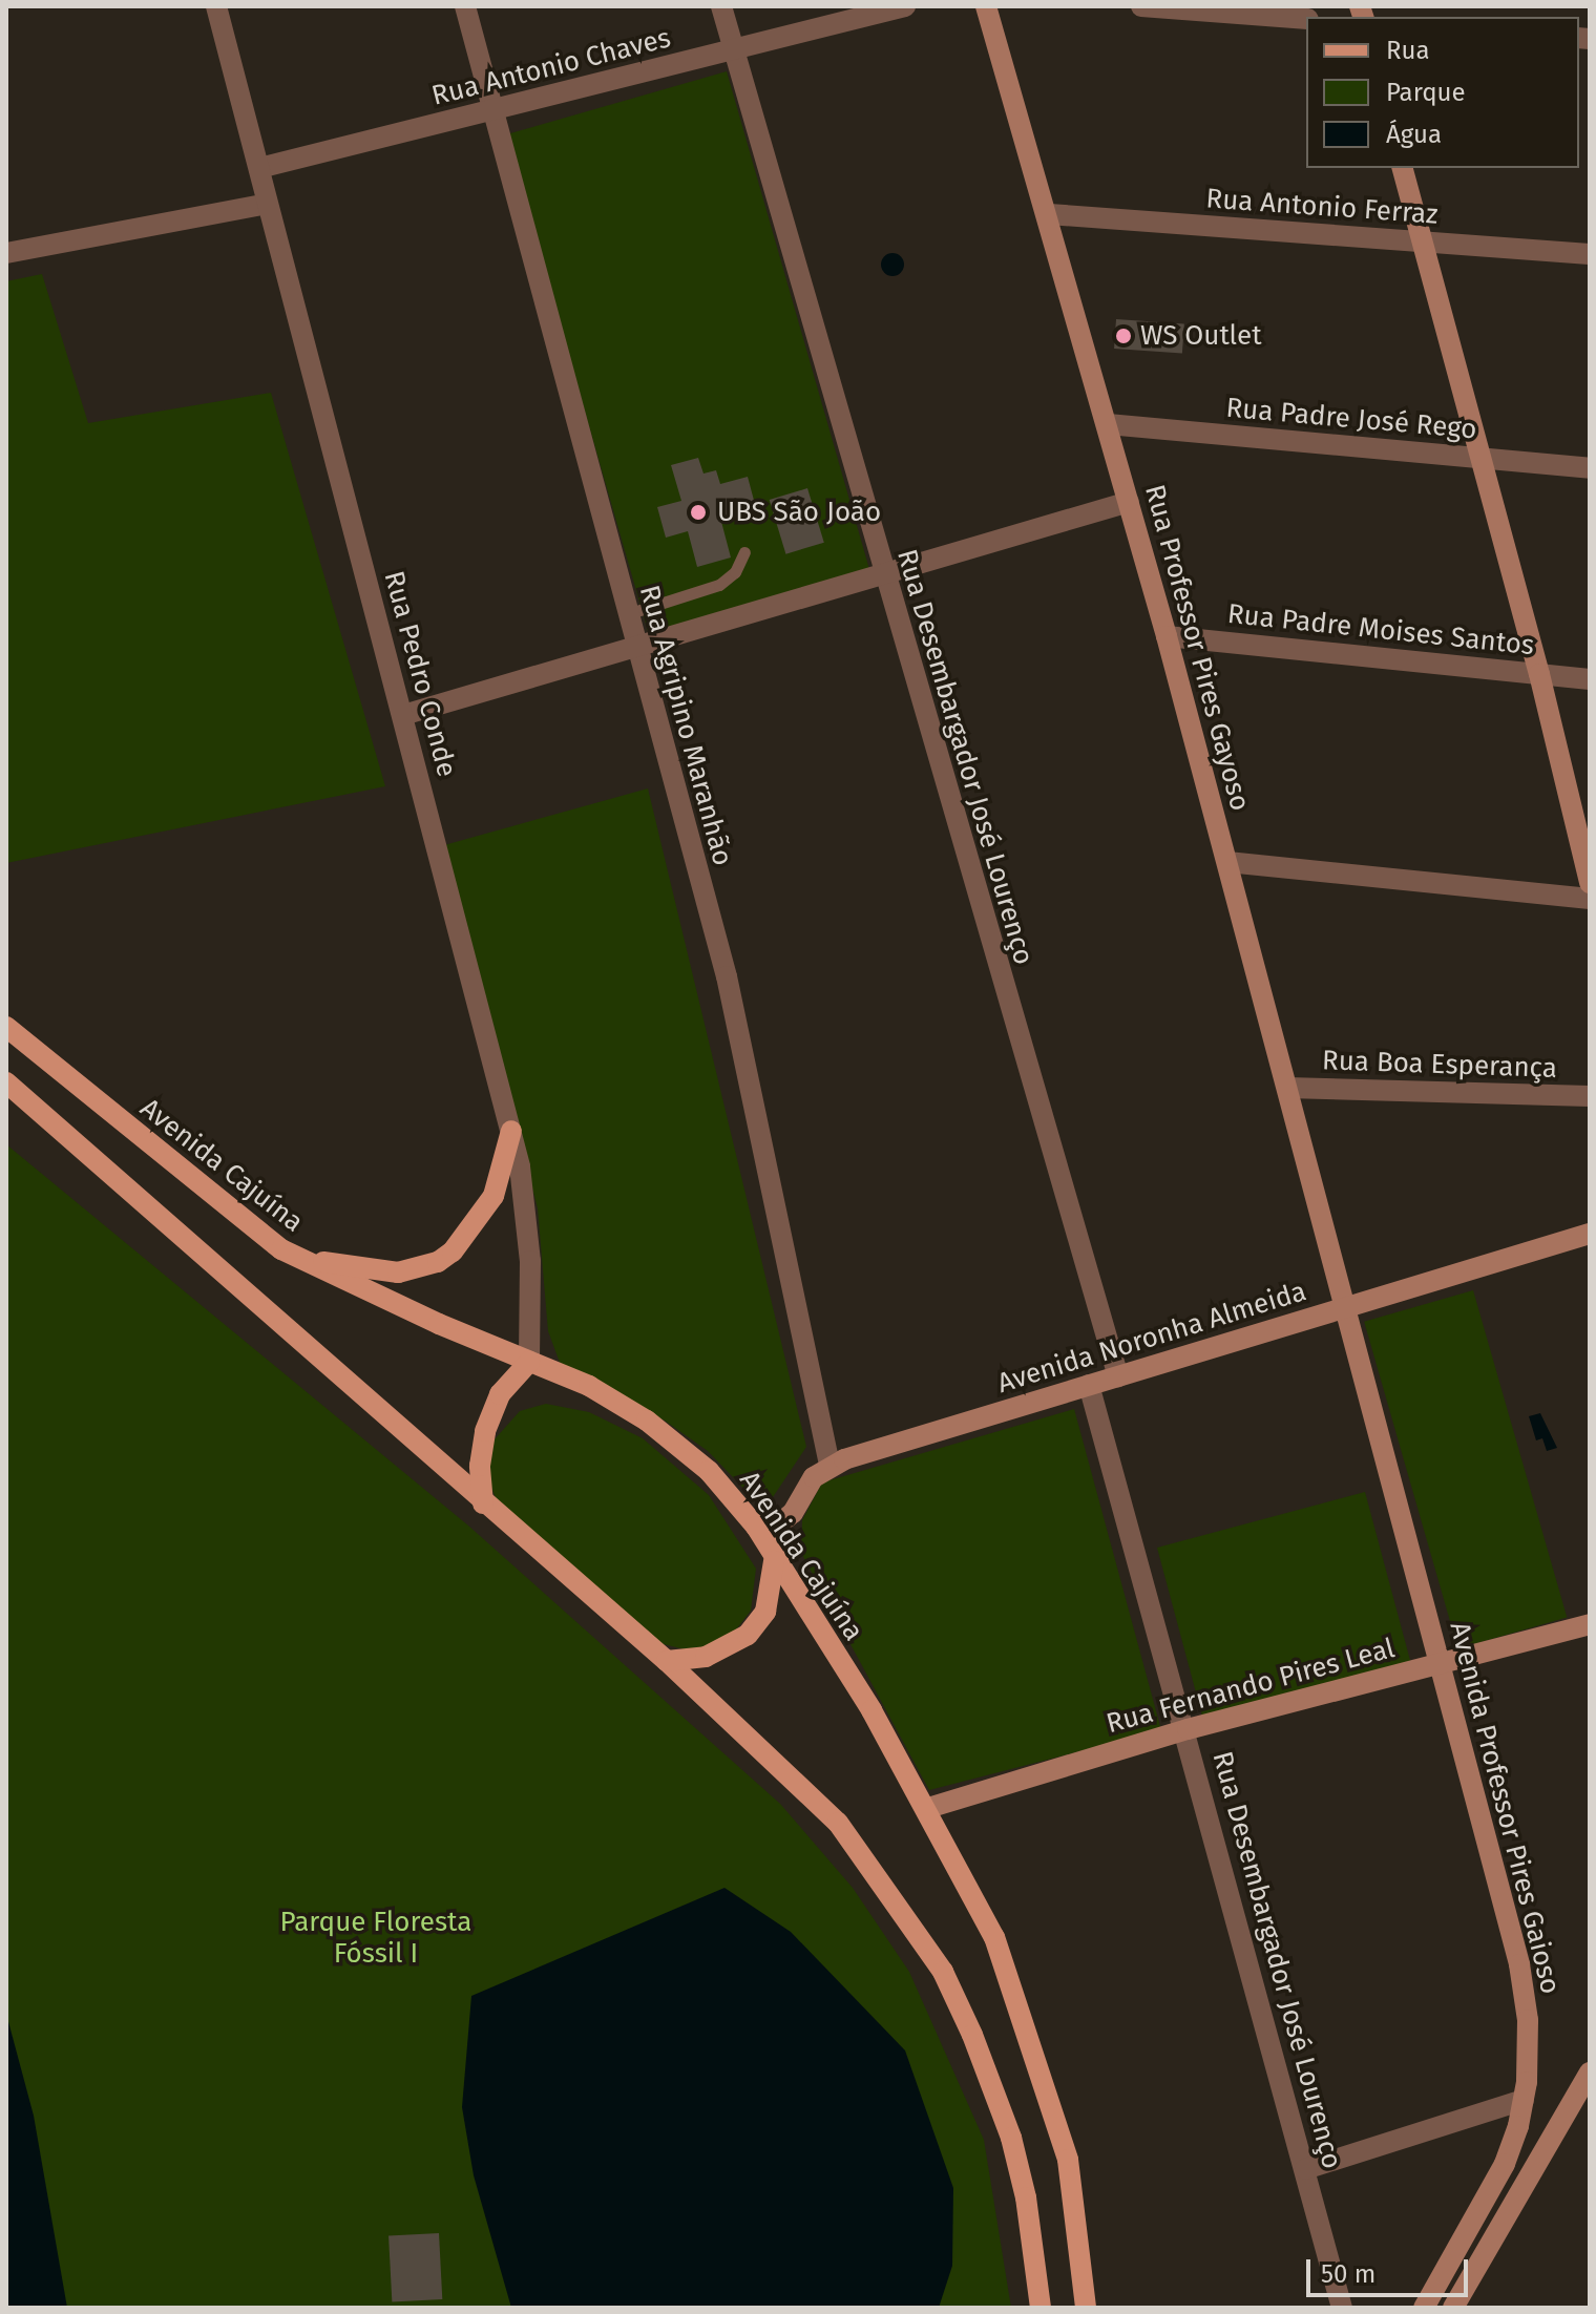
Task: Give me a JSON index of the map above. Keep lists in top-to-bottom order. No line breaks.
{"streets":{"main road":["Rua Professor Pires Gayoso","Avenida Cajuína","Avenida Noronha Almeida","Rua Fernando Pires Leal","Avenida Professor Pires Gaioso"],"street":["Rua Antonio Chaves","Rua Antonio Ferraz","Rua Padre José Rego","Rua Padre Moises Santos","Rua Pedro Conde","Rua Agripino Maranhão","Rua Desembargador José Lourenço","Rua Boa Esperança"]},"crossings":[["Rua Antonio Chaves","Rua Pedro Conde"],["Rua Antonio Chaves","Rua Agripino Maranhão"],["Rua Antonio Chaves","Rua Desembargador José Lourenço"],["Rua Antonio Ferraz","Rua Professor Pires Gayoso"],["Rua Padre José Rego","Rua Professor Pires Gayoso"],["Rua Padre Moises Santos","Rua Professor Pires Gayoso"],["Rua Professor Pires Gayoso","Rua Boa Esperança"],["Rua Professor Pires Gayoso","Avenida Noronha Almeida"],["Rua Professor Pires Gayoso","Avenida Professor Pires Gaioso"],["Rua Pedro Conde","Avenida Cajuína"],["Rua Agripino Maranhão","Avenida Noronha Almeida"],["Rua Desembargador José Lourenço","Avenida Noronha Almeida"],["Rua Desembargador José Lourenço","Rua Fernando Pires Leal"],["Avenida Cajuína","Rua Fernando Pires Leal"],["Avenida Noronha Almeida","Avenida Professor Pires Gaioso"],["Rua Fernando Pires Leal","Avenida Professor Pires Gaioso"]],"parks":["Parque Floresta Fóssil I"],"places":["WS Outlet","UBS São João"],"legend":["Rua","Parque","Água"],"scale_bar":"50 m"}
